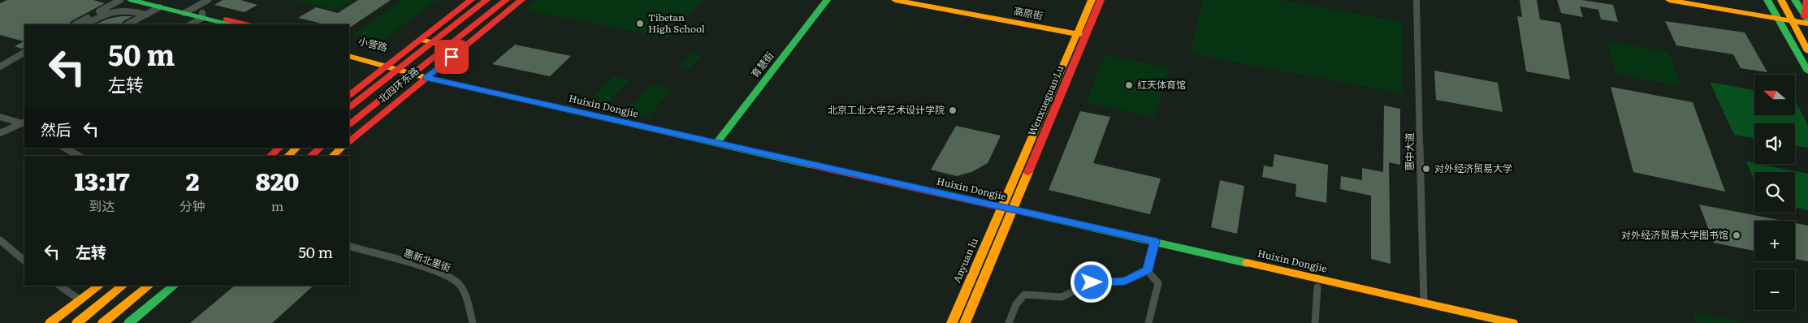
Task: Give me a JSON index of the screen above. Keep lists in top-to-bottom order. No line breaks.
{"streets":{"main road":["高原街","小营路","育慧街","北四环东路","Wenxueguan Lu","Huixin Dongjie","Anyuan lu"],"street":["惠中大道","惠新北里街"]},"crossings":[["高原街","Wenxueguan Lu"],["小营路","Huixin Dongjie"],["育慧街","Huixin Dongjie"],["北四环东路","Huixin Dongjie"],["Wenxueguan Lu","Huixin Dongjie"],["Wenxueguan Lu","Anyuan lu"],["Huixin Dongjie","惠中大道"],["Huixin Dongjie","Anyuan lu"]],"places":["Tibetan High School","红天体育馆","北京工业大学艺术设计学院","对外经济贸易大学","对外经济贸易大学图书馆"],"north":"left","page":{"turn":["50 m","左转"],"map_buttons":["+","−"],"then":"然后","eta":["13:17","到达","2","分钟","820","m"],"list":[{"name":"左转","value":"50 m"}]}}
